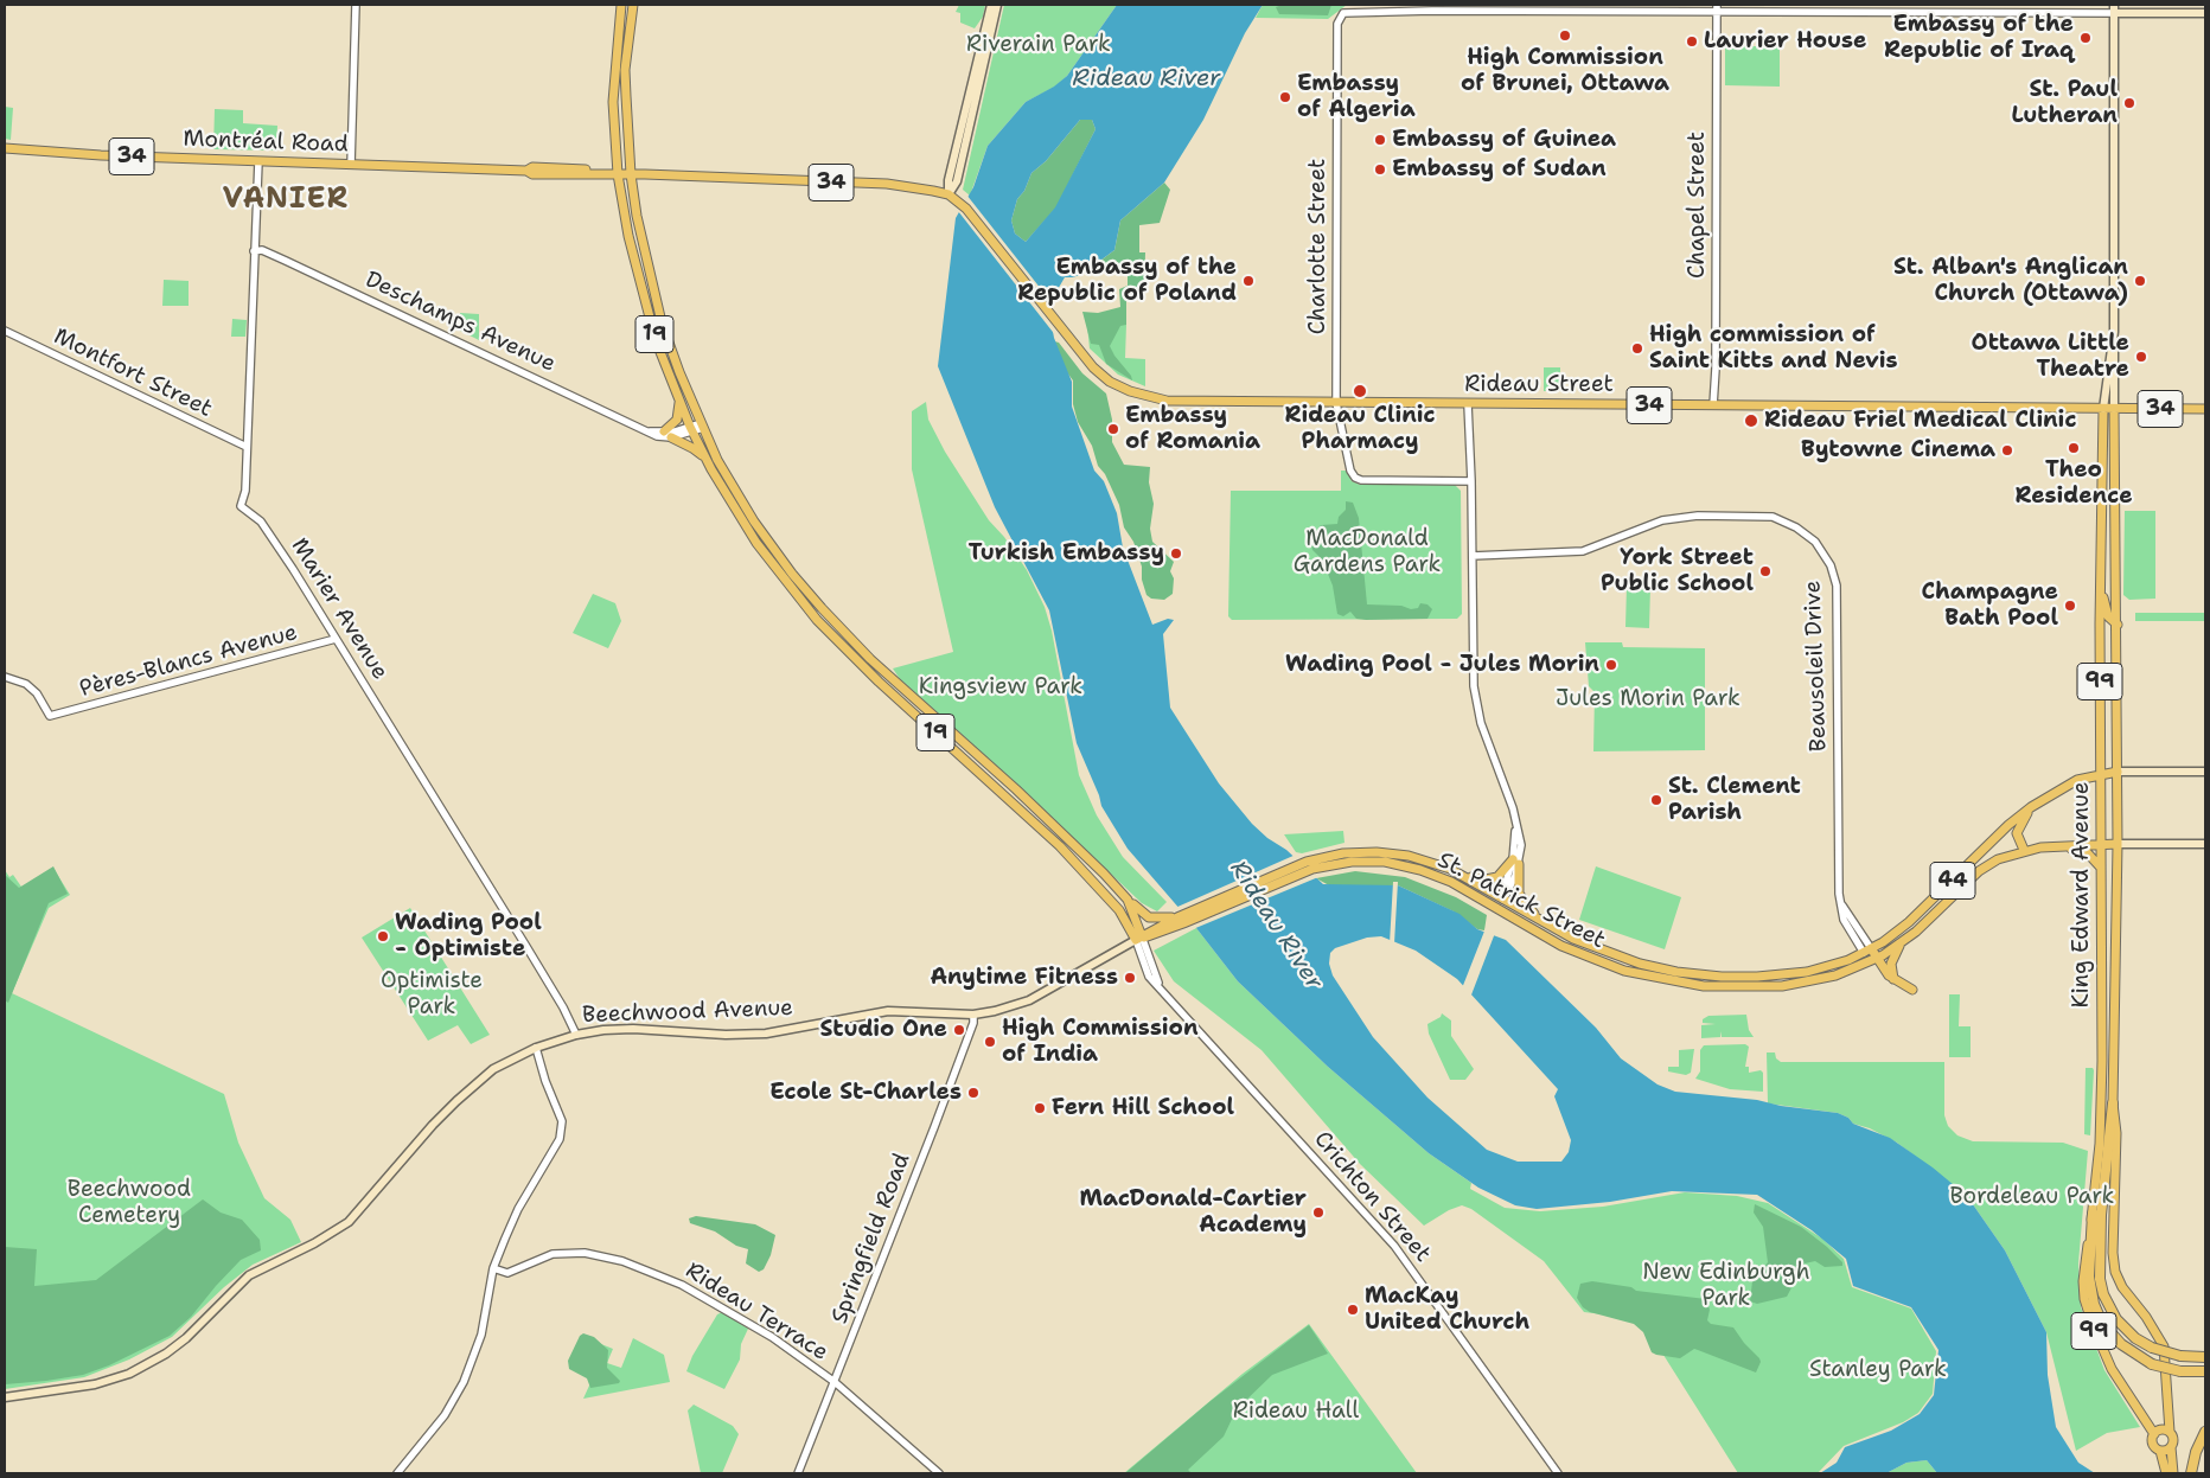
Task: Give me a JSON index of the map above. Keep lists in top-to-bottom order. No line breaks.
{"streets":{"main road":["Montréal Road","34","19","Rideau Street","99","44","King Edward Avenue","St. Patrick Street","Beechwood Avenue"],"street":["Chapel Street","Charlotte Street","Deschamps Avenue","Montfort Street","Marier Avenue","Pères-Blancs Avenue","Beausoleil Drive","Crichton Street","Springfield Road","Rideau Terrace"]},"crossings":[["Montréal Road","19"],["Montréal Road","Rideau Street"],["Montréal Road","Marier Avenue"],["Chapel Street","Rideau Street"],["Charlotte Street","Rideau Street"],["Deschamps Avenue","19"],["Deschamps Avenue","Marier Avenue"],["19","St. Patrick Street"],["19","Beechwood Avenue"],["19","Crichton Street"],["Montfort Street","Marier Avenue"],["Rideau Street","King Edward Avenue"],["Marier Avenue","Pères-Blancs Avenue"],["Marier Avenue","Beechwood Avenue"],["Beausoleil Drive","St. Patrick Street"],["44","King Edward Avenue"],["44","St. Patrick Street"],["King Edward Avenue","St. Patrick Street"],["St. Patrick Street","Beechwood Avenue"],["St. Patrick Street","Crichton Street"],["Beechwood Avenue","Crichton Street"],["Beechwood Avenue","Springfield Road"],["Springfield Road","Rideau Terrace"]],"districts":["VANIER"],"water":["Rideau River"],"parks":["Riverain Park","MacDonald Gardens Park","Kingsview Park","Jules Morin Park","Optimiste Park","Beechwood Cemetery","Bordeleau Park","New Edinburgh Park","Stanley Park","Rideau Hall"],"places":["High Commission of Brunei, Ottawa","Embassy of the Republic of Iraq","Laurier House","Embassy of Algeria","St. Paul Lutheran","Embassy of Guinea","Embassy of Sudan","Embassy of the Republic of Poland","St. Alban's Anglican Church (Ottawa)","High commission of Saint Kitts and Nevis","Ottawa Little Theatre","Rideau Clinic Pharmacy","Rideau Friel Medical Clinic","Embassy of Romania","Theo Residence","Bytowne Cinema","Turkish Embassy","York Street Public School","Champagne Bath Pool","Wading Pool - Jules Morin","St. Clement Parish","Wading Pool - Optimiste","Anytime Fitness","Studio One","High Commission of India","Ecole St-Charles","Fern Hill School","MacDonald-Cartier Academy","MacKay United Church"]}
